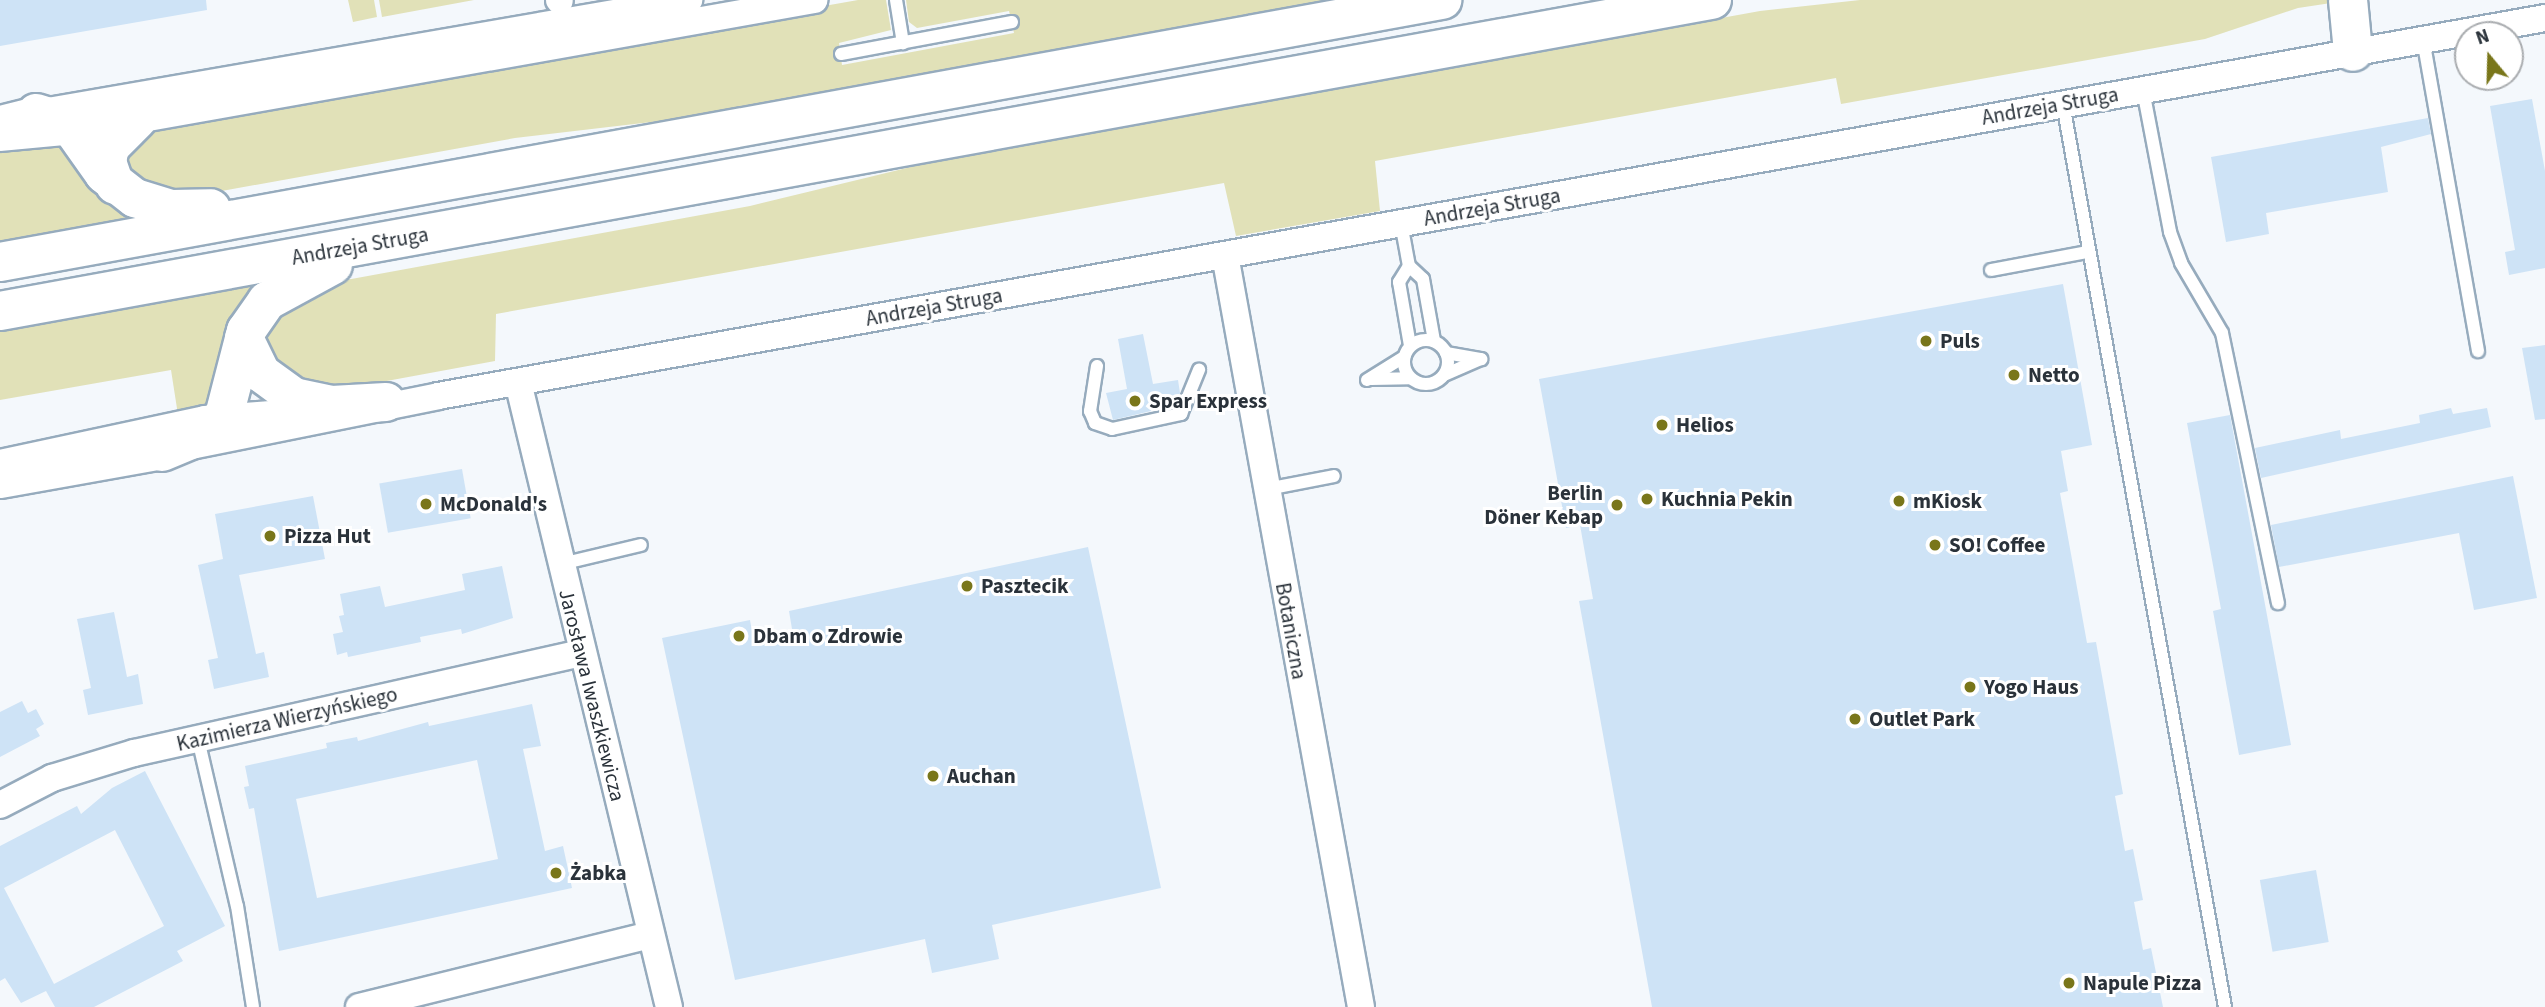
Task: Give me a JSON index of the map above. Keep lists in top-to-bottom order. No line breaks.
{"streets":{"main road":["Andrzeja Struga"],"street":["Botaniczna","Jarosława Iwaszkiewicza","Kazimierza Wierzyńskiego"]},"crossings":[["Andrzeja Struga","Botaniczna"],["Andrzeja Struga","Jarosława Iwaszkiewicza"],["Jarosława Iwaszkiewicza","Kazimierza Wierzyńskiego"]],"places":["Puls","Netto","Spar Express","Helios","Kuchnia Pekin","mKiosk","McDonald's","Berlin Döner Kebap","Pizza Hut","SO! Coffee","Pasztecik","Dbam o Zdrowie","Yogo Haus","Outlet Park","Auchan","Żabka","Napule Pizza"],"north":"top"}
